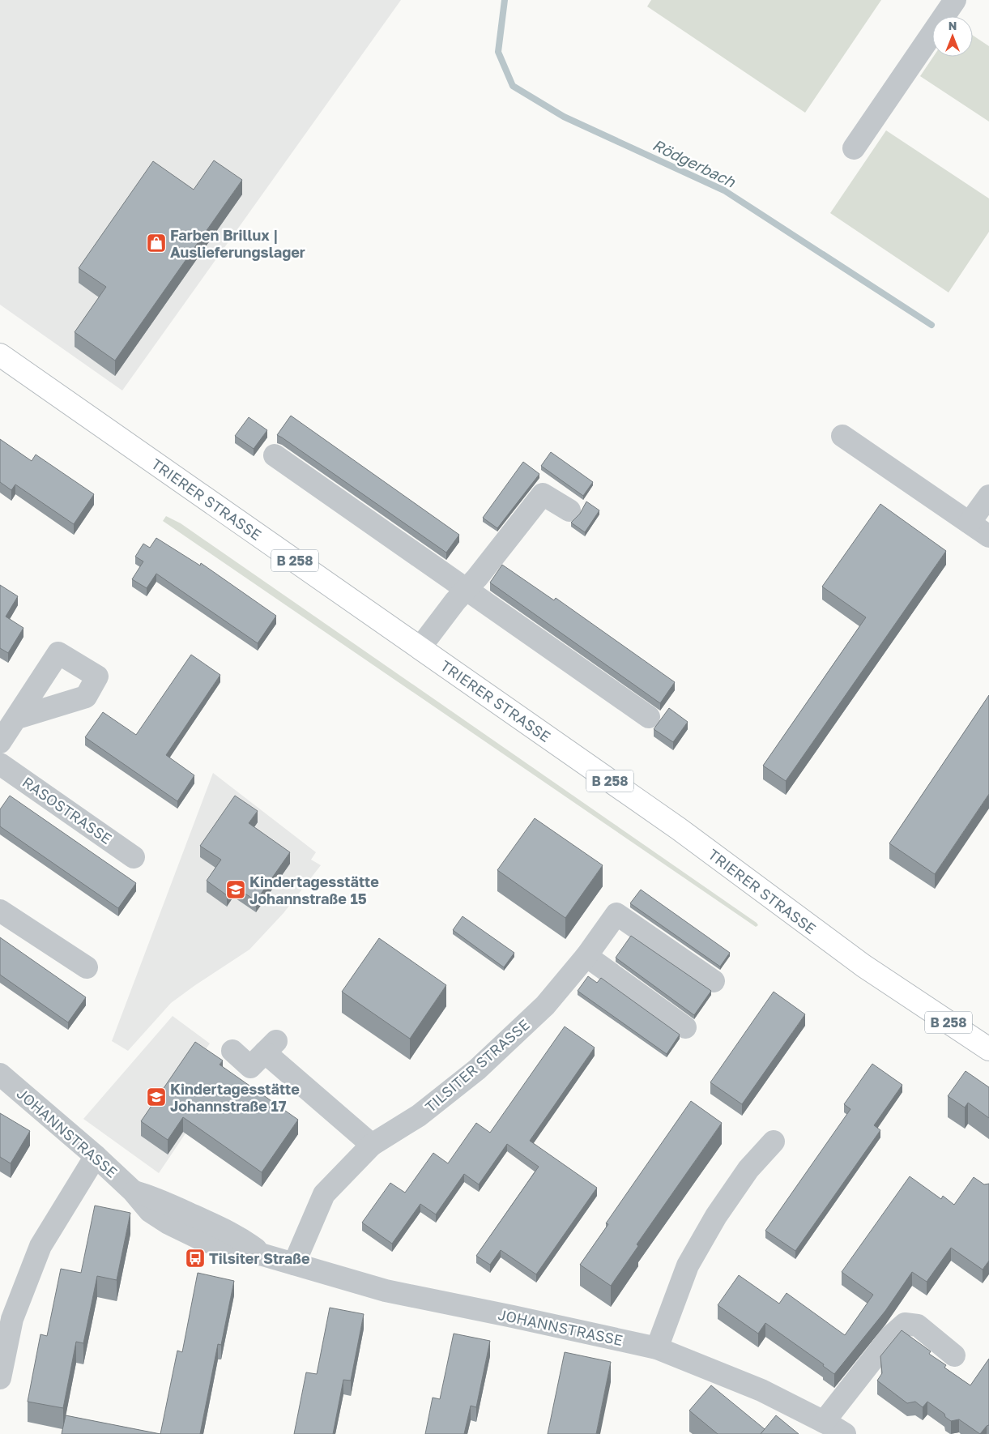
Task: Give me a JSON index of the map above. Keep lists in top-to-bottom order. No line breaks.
{"streets":{"main road":["TRIERER STRASSE","B 258"],"street":["RASOSTRASSE","TILSITER STRASSE","JOHANNSTRASSE"]},"crossings":[["TILSITER STRASSE","JOHANNSTRASSE"]],"water":["Rödgerbach"],"places":{"shop":["Farben Brillux | Auslieferungslager"],"school or university":["Kindertagesstätte Johannstraße 15","Kindertagesstätte Johannstraße 17"],"bus stop":["Tilsiter Straße"]},"north":"top"}
